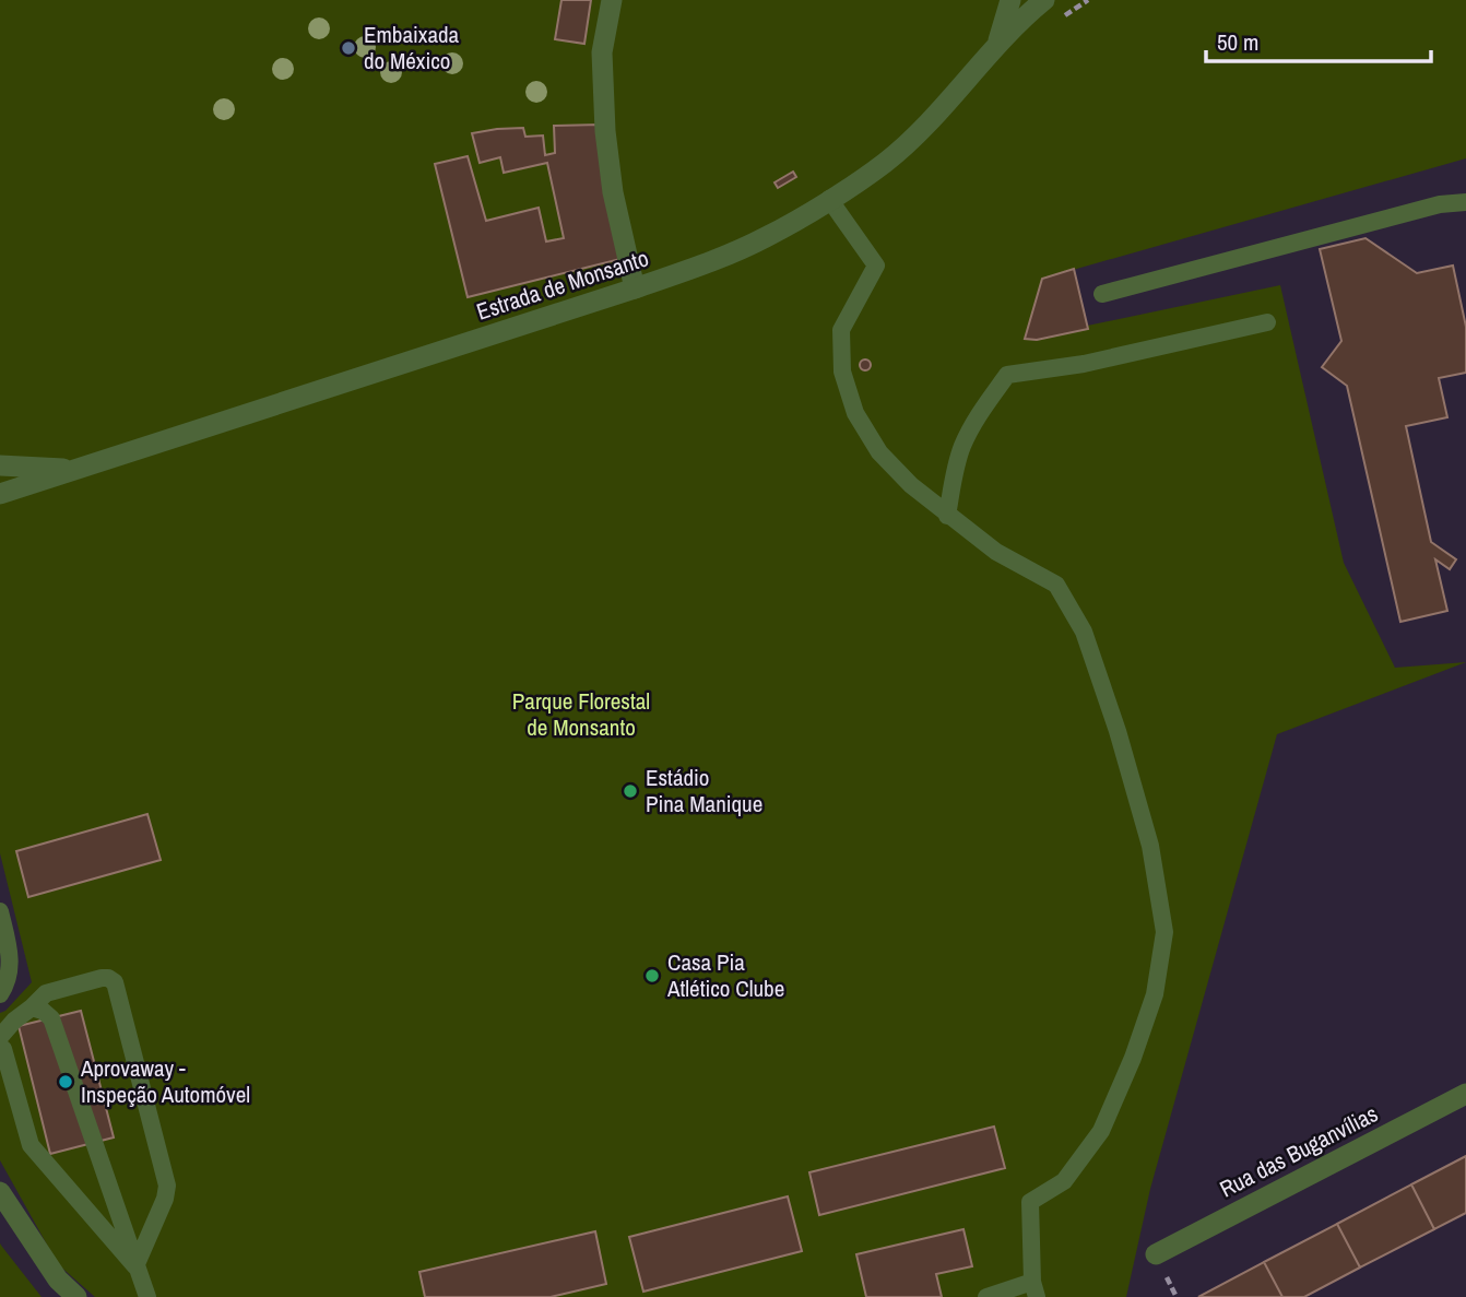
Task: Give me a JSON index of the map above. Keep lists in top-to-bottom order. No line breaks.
{"streets":{"street":["Estrada de Monsanto","Rua das Buganvílias"]},"parks":["Parque Florestal de Monsanto"],"places":["Embaixada do México","Estádio Pina Manique","Casa Pia Atlético Clube","Aprovaway - Inspeção Automóvel"],"scale_bar":"50 m"}
